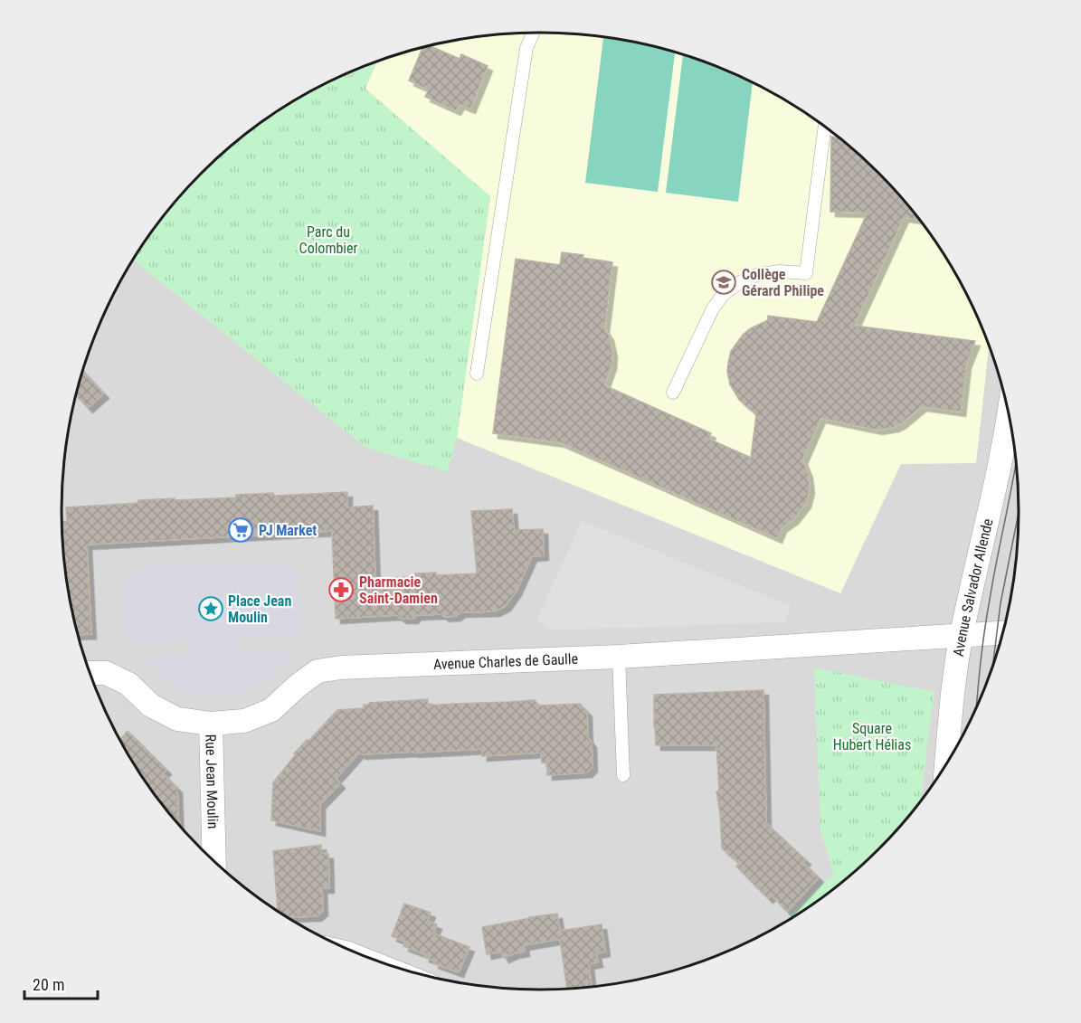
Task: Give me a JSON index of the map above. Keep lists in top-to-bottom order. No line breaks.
{"streets":{"street":["Avenue Salvador Allende","Avenue Charles de Gaulle","Rue Jean Moulin"]},"crossings":[["Avenue Salvador Allende","Avenue Charles de Gaulle"],["Avenue Charles de Gaulle","Rue Jean Moulin"]],"parks":["Parc du Colombier","Square Hubert Hélias"],"places":{"school or university":["Collège Gérard Philipe"],"supermarket":["PJ Market"],"pharmacy":["Pharmacie Saint-Damien"],"place":["Place Jean Moulin"]},"scale_bar":"20 m"}
